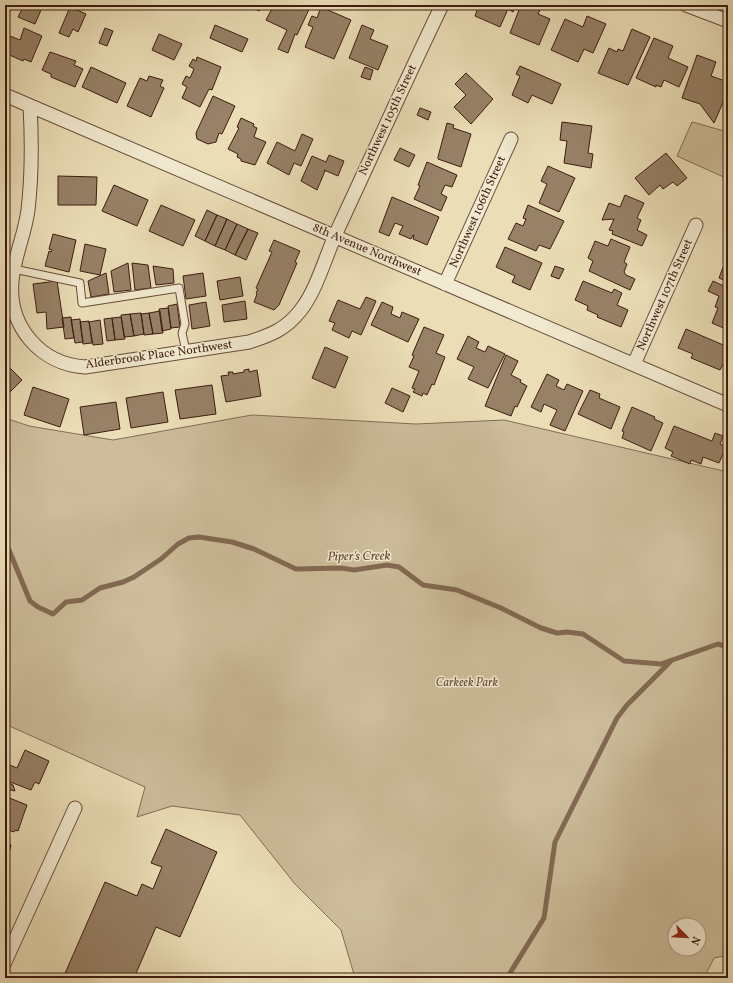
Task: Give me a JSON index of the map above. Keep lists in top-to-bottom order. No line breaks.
{"streets":{"street":["Northwest 105th Street","Northwest 106th Street","8th Avenue Northwest","Northwest 107th Street","Alderbrook Place Northwest"]},"crossings":[["Northwest 105th Street","8th Avenue Northwest"],["Northwest 105th Street","Alderbrook Place Northwest"],["Northwest 106th Street","8th Avenue Northwest"],["8th Avenue Northwest","Northwest 107th Street"],["8th Avenue Northwest","Alderbrook Place Northwest"]],"water":["Piper's Creek"],"parks":["Carkeek Park"],"north":"bottom right"}
